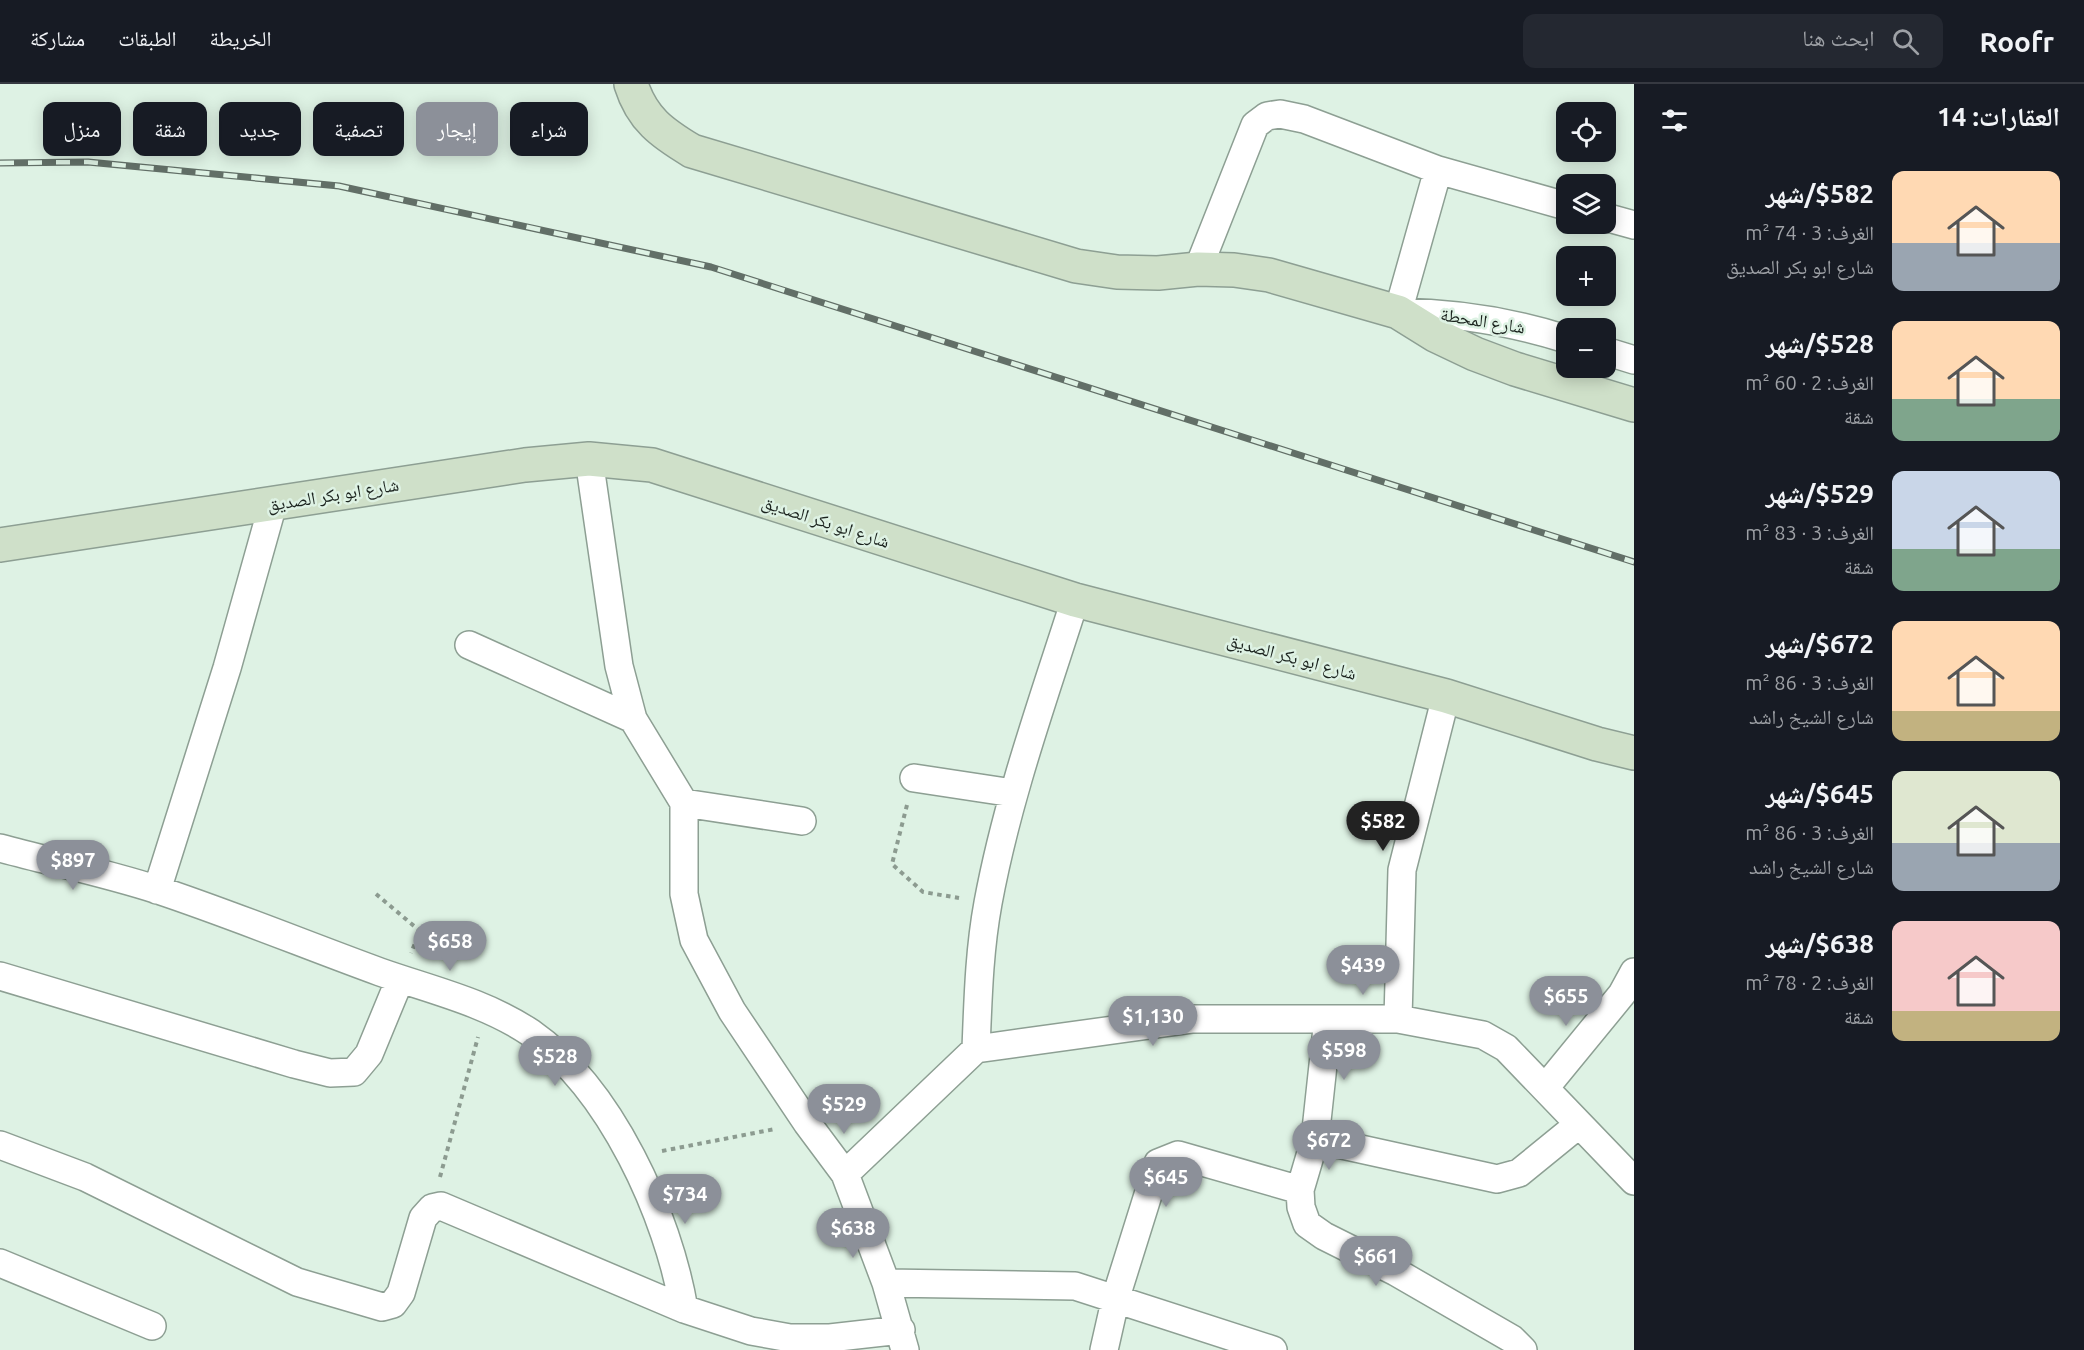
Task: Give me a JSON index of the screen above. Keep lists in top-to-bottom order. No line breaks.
{"streets":{"street":["شارع المحطة","شارع ابو بكر الصديق"]},"page":{"header":"Roofr","search":"ابحث هنا","nav":["الخريطة","الطبقات","مشاركة"],"heading":"العقارات: 14","map_buttons":["+","−"],"chip":["شراء","إيجار","تصفية","جديد","شقة","منزل"],"list":[{"name":"$582/شهر","note":"الغرف: 3 · 74 m² · شارع ابو بكر الصديق"},{"name":"$528/شهر","note":"الغرف: 2 · 60 m² · شقة"},{"name":"$529/شهر","note":"الغرف: 3 · 83 m² · شقة"},{"name":"$672/شهر","note":"الغرف: 3 · 86 m² · شارع الشيخ راشد"},{"name":"$645/شهر","note":"الغرف: 3 · 86 m² · شارع الشيخ راشد"},{"name":"$638/شهر","note":"الغرف: 2 · 78 m² · شقة"}],"price":["$582","$897","$658","$439","$655","$1,130","$598","$528","$529","$672","$645","$734","$638","$661"]}}
